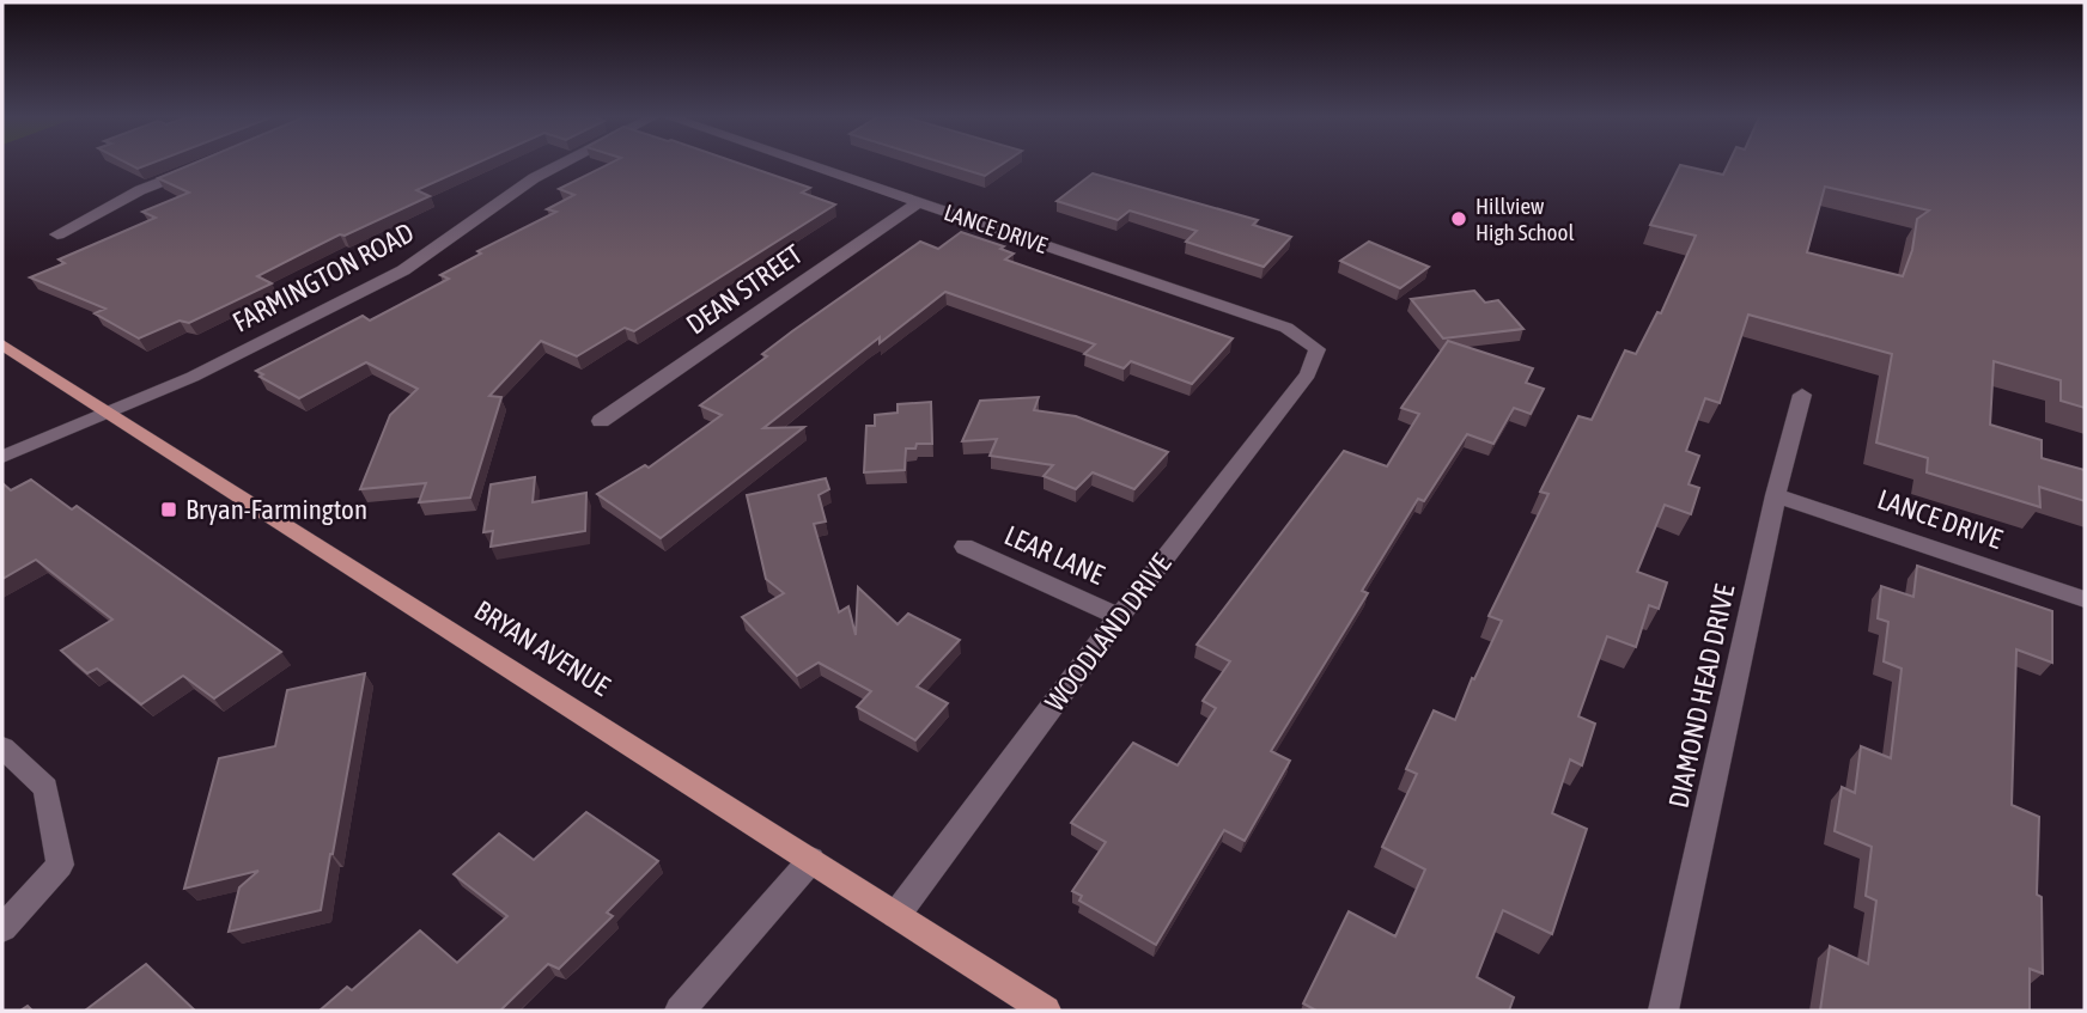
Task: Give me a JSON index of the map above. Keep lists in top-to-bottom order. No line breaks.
{"streets":{"main road":["BRYAN AVENUE"],"street":["LANCE DRIVE","FARMINGTON ROAD","DEAN STREET","LEAR LANE","WOODLAND DRIVE","DIAMOND HEAD DRIVE"]},"crossings":[["LANCE DRIVE","DEAN STREET"],["LANCE DRIVE","WOODLAND DRIVE"],["LANCE DRIVE","DIAMOND HEAD DRIVE"],["FARMINGTON ROAD","BRYAN AVENUE"],["LEAR LANE","WOODLAND DRIVE"],["WOODLAND DRIVE","BRYAN AVENUE"]],"places":{"other":["Hillview High School"],"transit":["Bryan-Farmington"]}}
